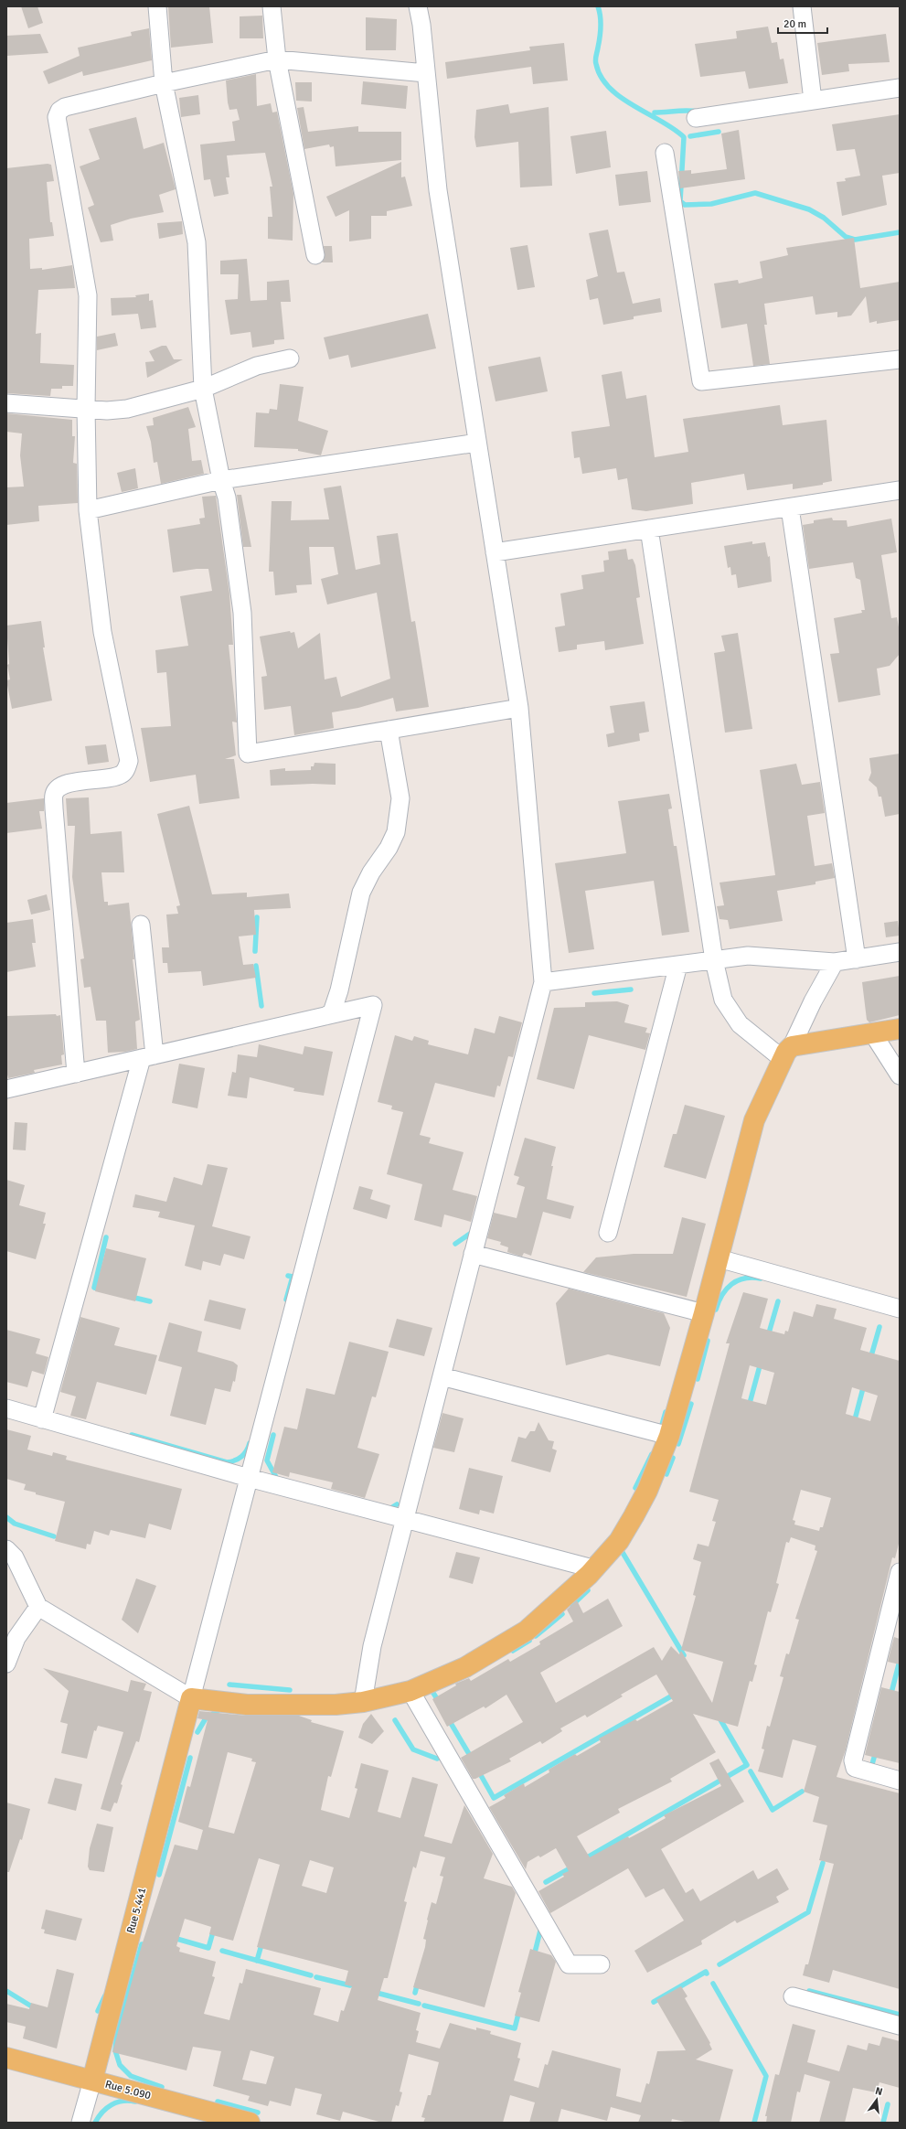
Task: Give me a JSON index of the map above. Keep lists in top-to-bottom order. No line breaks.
{"streets":{"main road":["Rue 5.441","Rue 5.090"]},"crossings":[["Rue 5.441","Rue 5.090"]],"scale_bar":"20 m","north":"top"}
